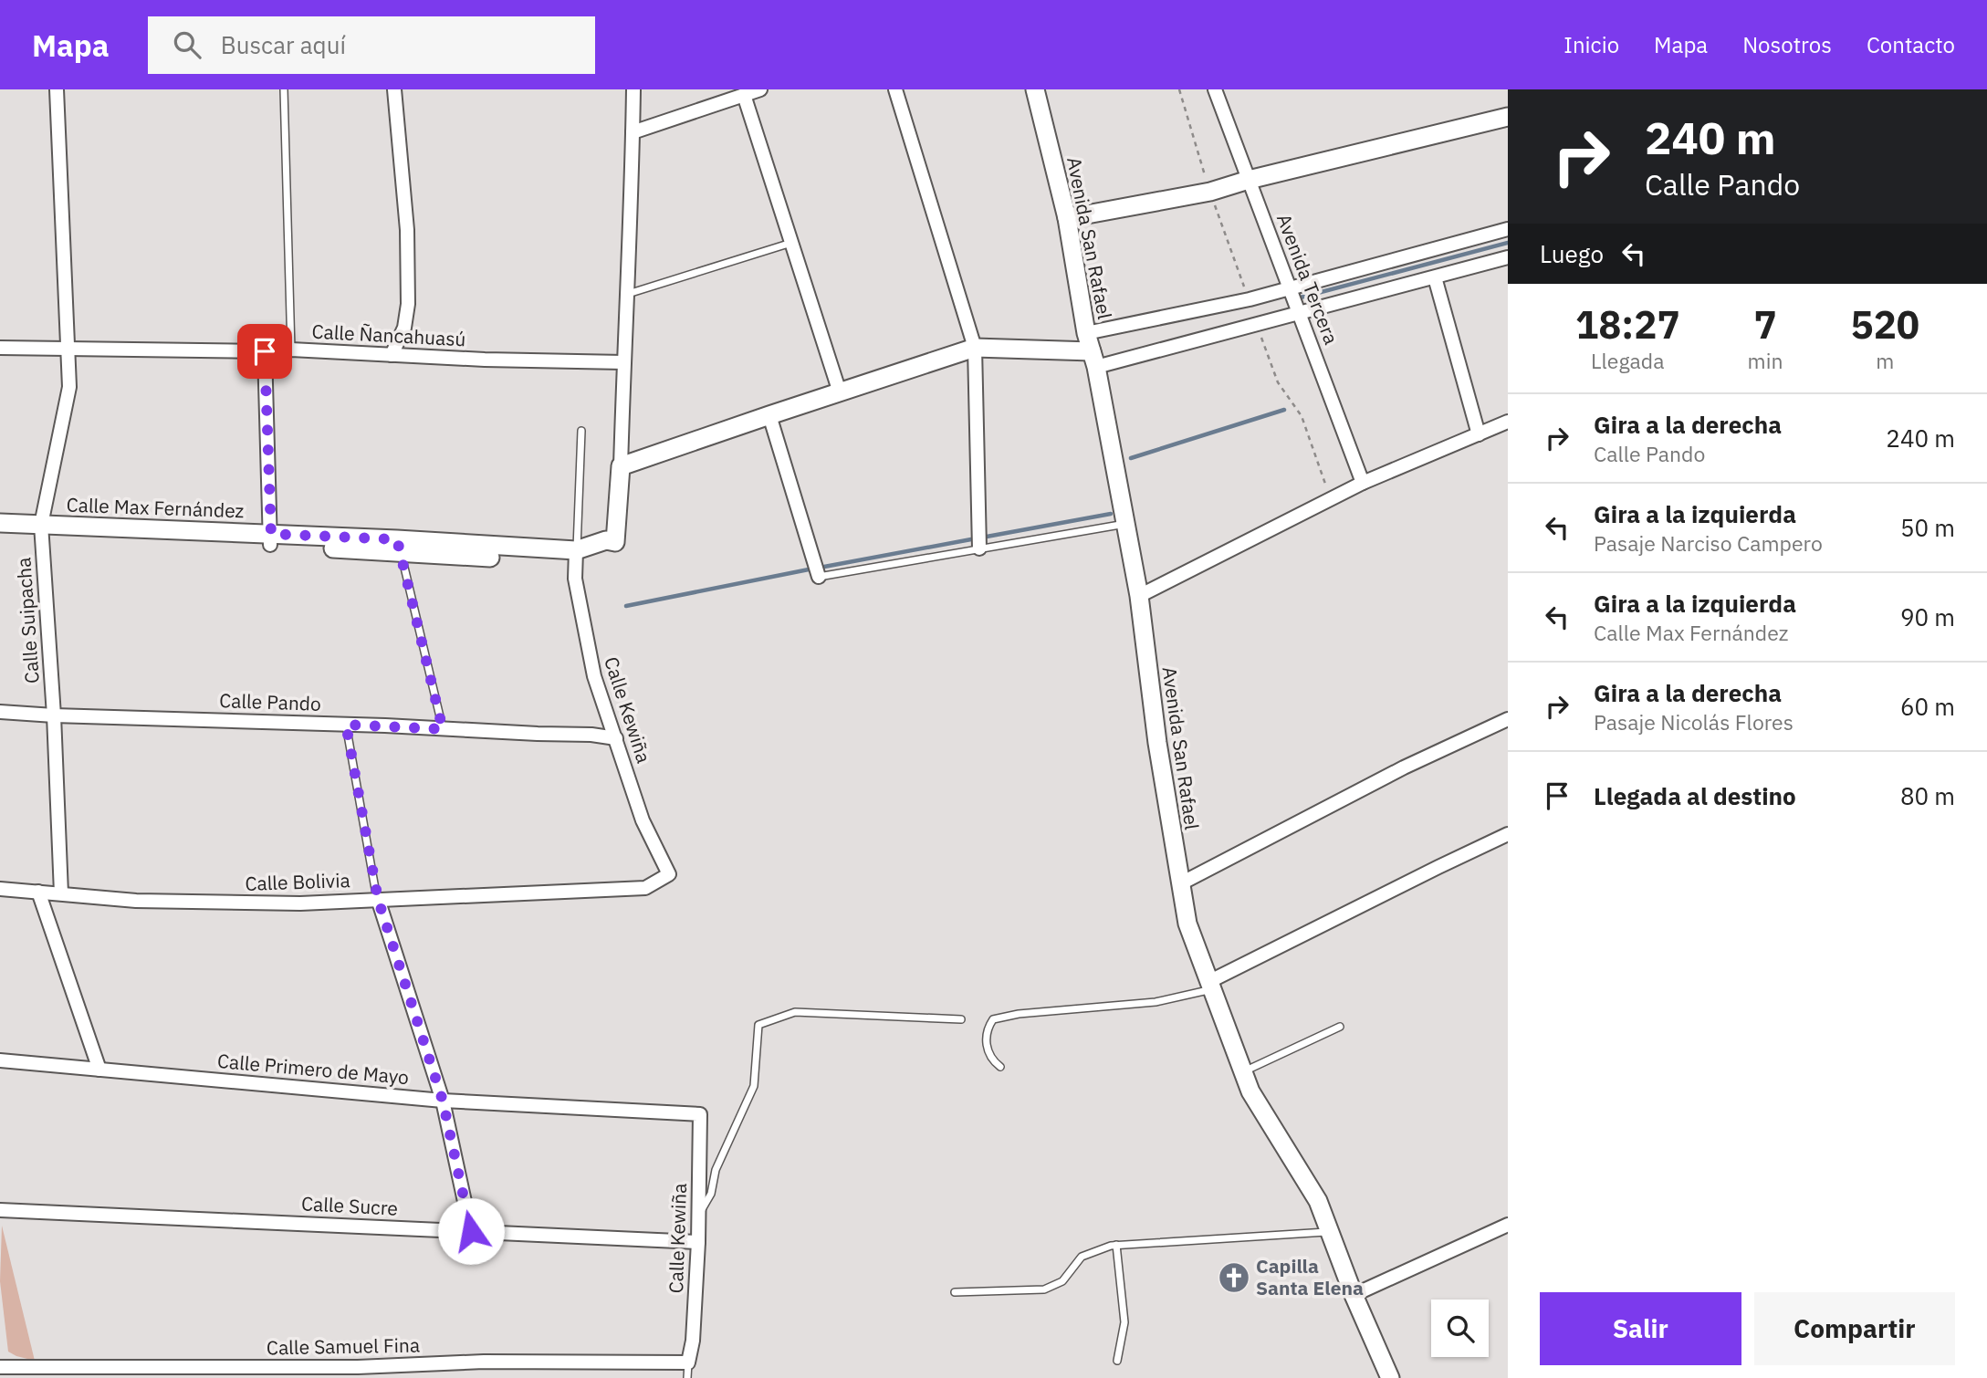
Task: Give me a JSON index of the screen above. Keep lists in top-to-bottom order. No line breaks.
{"streets":{"street":["Avenida San Rafael","Avenida Tercera","Calle Ñancahuasú","Calle Max Fernández","Calle Suipacha","Calle Pando","Calle Kewiña","Calle Bolivia","Calle Primero de Mayo","Calle Sucre","Calle Samuel Fina"]},"crossings":[["Calle Ñancahuasú","Calle Suipacha"],["Calle Max Fernández","Calle Suipacha"],["Calle Max Fernández","Calle Kewiña"],["Calle Suipacha","Calle Pando"],["Calle Suipacha","Calle Bolivia"],["Calle Pando","Calle Kewiña"],["Calle Kewiña","Calle Bolivia"],["Calle Kewiña","Calle Primero de Mayo"],["Calle Kewiña","Calle Sucre"],["Calle Kewiña","Calle Samuel Fina"]],"places":{"church":["Capilla Santa Elena"]},"page":{"header":"Mapa","search":"Buscar aquí","nav":["Inicio","Mapa","Nosotros","Contacto"],"turn":["240 m","Calle Pando"],"then":"Luego","eta":["18:27","Llegada","7","min","520","m"],"list":[{"name":"Gira a la derecha","note":"Calle Pando","value":"240 m"},{"name":"Gira a la izquierda","note":"Pasaje Narciso Campero","value":"50 m"},{"name":"Gira a la izquierda","note":"Calle Max Fernández","value":"90 m"},{"name":"Gira a la derecha","note":"Pasaje Nicolás Flores","value":"60 m"},{"name":"Llegada al destino","value":"80 m"}],"buttons":["Salir","Compartir"]}}
